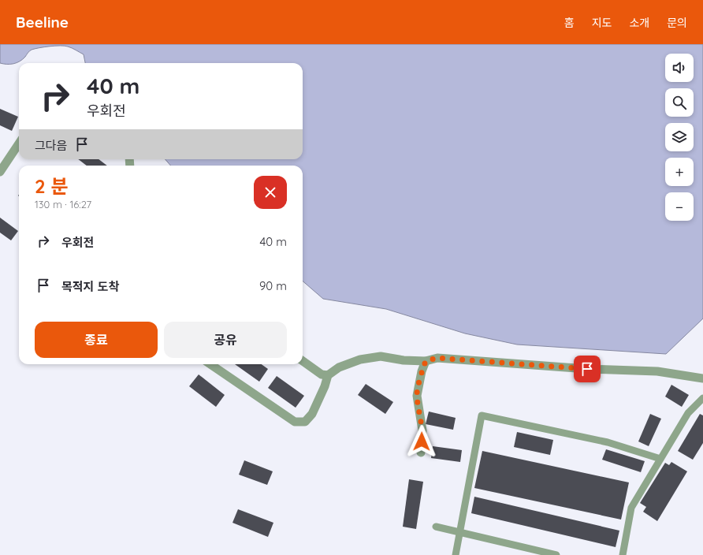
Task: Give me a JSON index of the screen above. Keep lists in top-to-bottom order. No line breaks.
{"page":{"header":"Beeline","nav":["홈","지도","소개","문의"],"map_buttons":["+","−"],"turn":["40 m","우회전"],"then":"그다음","heading":["2 분","130 m · 16:27"],"list":[{"name":"우회전","value":"40 m"},{"name":"목적지 도착","value":"90 m"}],"buttons":["종료","공유"]}}
